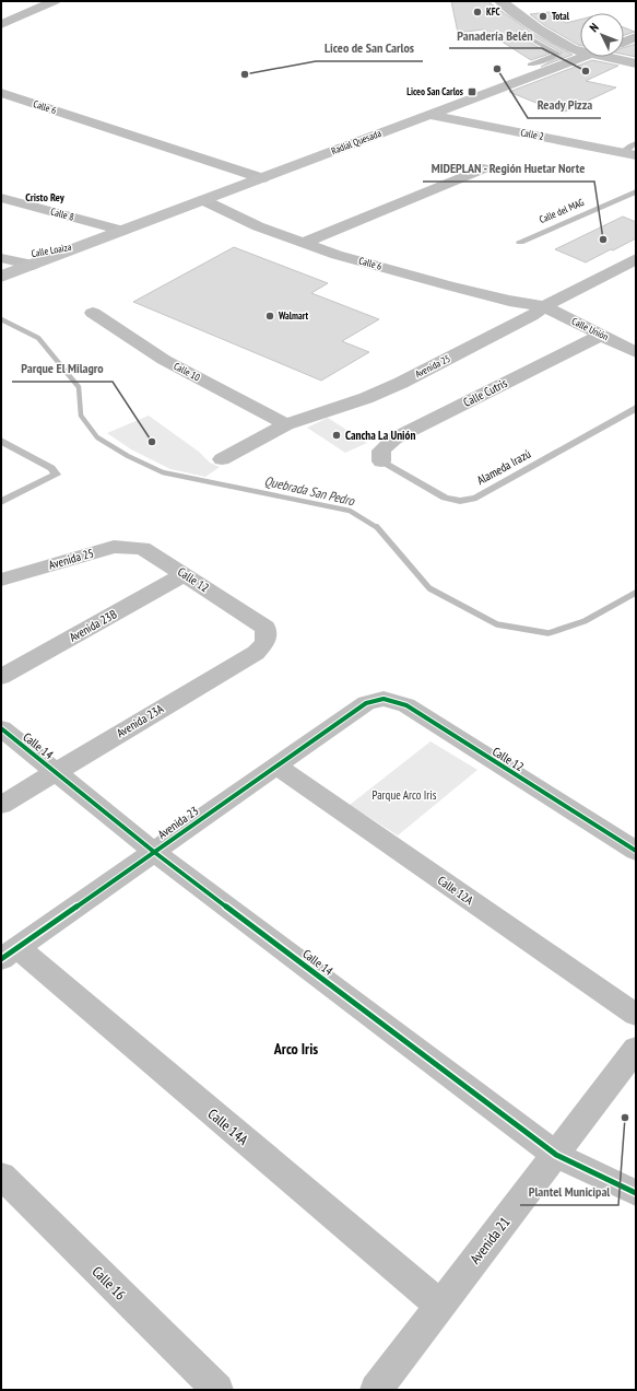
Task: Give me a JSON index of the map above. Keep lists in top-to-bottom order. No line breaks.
{"streets":{"main road":["Calle 2","Radial Quesada","Calle Loaiza"],"street":["Calle 6","Calle 8","Calle Unión","Avenida 25","Calle 10","Calle Cutris","Calle 12","Avenida 23B","Avenida 23A","Calle 14","Avenida 23","Calle 12A","Calle 14A","Avenida 21","Calle 16"],"lane":["Calle del MAG","Alameda Irazú"]},"crossings":[["Calle 6","Radial Quesada"],["Calle 6","Calle Unión"],["Calle 6","Avenida 25"],["Calle 2","Radial Quesada"],["Radial Quesada","Calle 8"],["Radial Quesada","Calle Loaiza"],["Calle 8","Calle Loaiza"],["Calle Unión","Avenida 25"],["Calle Unión","Calle Cutris"],["Avenida 25","Calle 10"],["Avenida 25","Calle 12"],["Calle Cutris","Alameda Irazú"],["Calle 12","Avenida 23B"],["Calle 12","Avenida 23A"],["Calle 12","Avenida 23"],["Avenida 23A","Calle 14"],["Calle 14","Avenida 23"],["Calle 14","Avenida 21"],["Avenida 23","Calle 12A"],["Avenida 23","Calle 14A"],["Calle 14A","Avenida 21"]],"districts":["Cristo Rey","Arco Iris"],"water":["Quebrada San Pedro"],"parks":["Parque Arco Iris"],"places":{"other":["KFC","Total","Ready Pizza","Panadería Belén","Liceo de San Carlos","MIDEPLAN - Región Huetar Norte","Walmart","Cancha La Unión","Parque El Milagro","Plantel Municipal"],"transit":["Liceo San Carlos"]},"north":"top left"}
